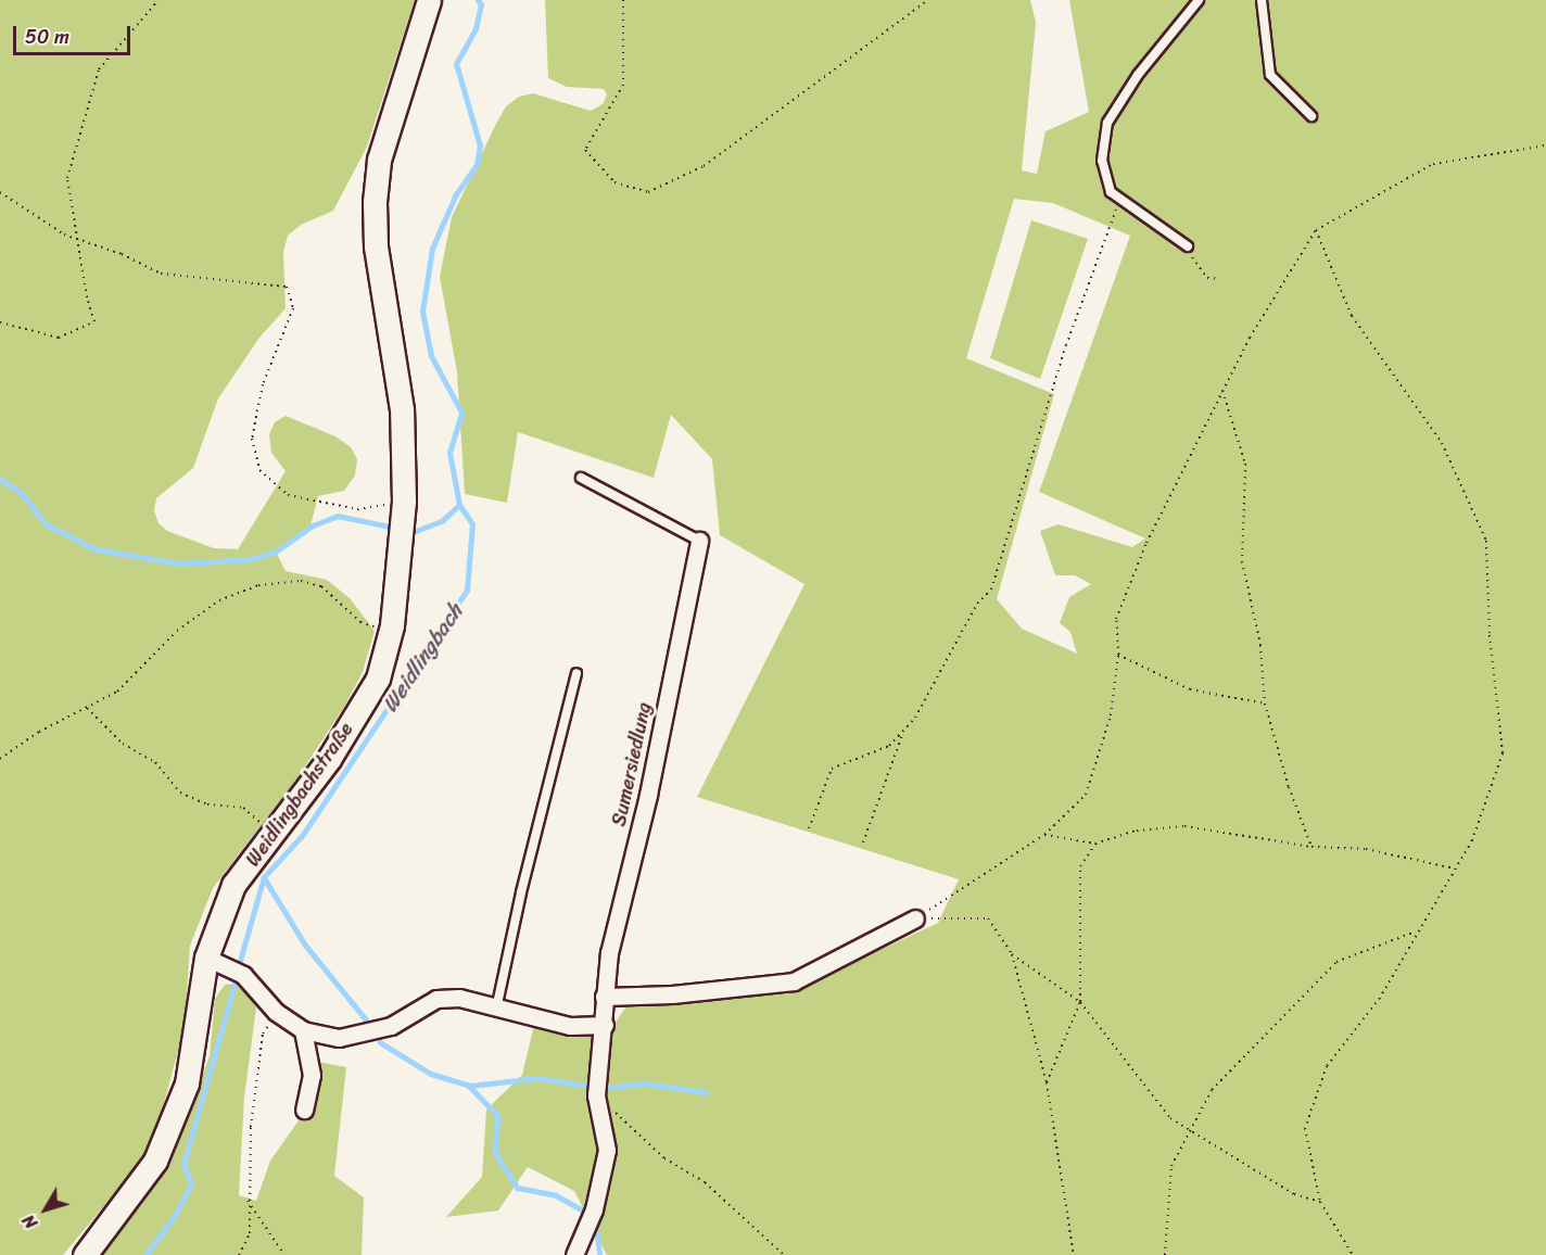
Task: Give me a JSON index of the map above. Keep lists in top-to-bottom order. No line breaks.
{"streets":{"main road":["Weidlingbachstraße"],"street":["Sumersiedlung"]},"water":["Weidlingbach"],"scale_bar":"50 m","north":"bottom left"}
